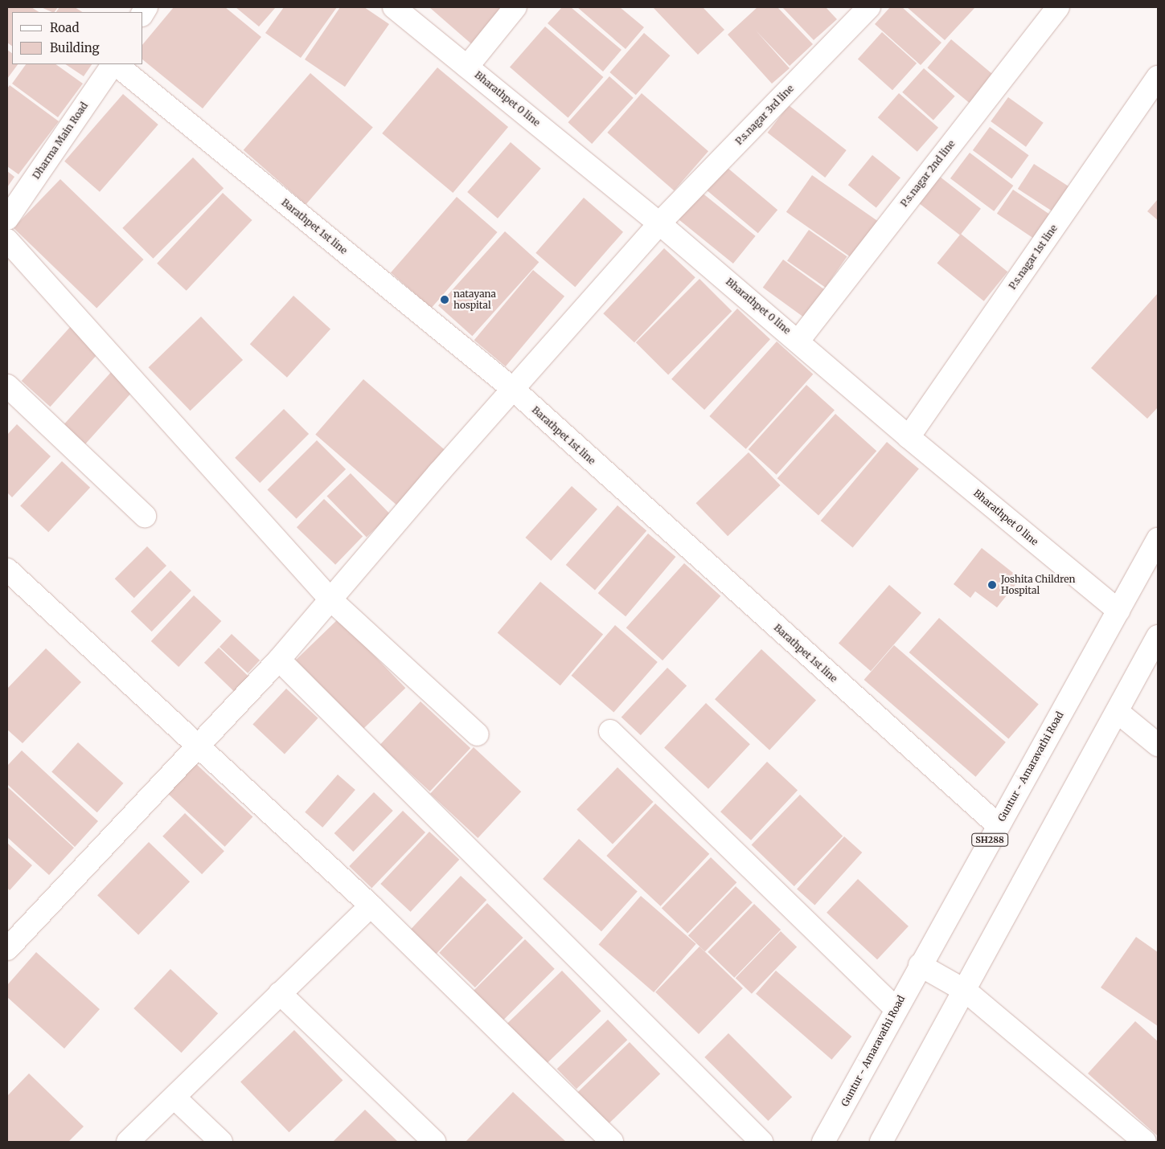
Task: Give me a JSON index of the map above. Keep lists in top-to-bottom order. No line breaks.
{"streets":{"street":["Bharathpet 0 line","P.s.nagar 3rd line","Dharma Main Road","P.s.nagar 2nd line","Barathpet 1st line","P.s.nagar 1st line","Guntur - Amaravathi Road","SH288"]},"crossings":[["Bharathpet 0 line","P.s.nagar 3rd line"],["Bharathpet 0 line","P.s.nagar 2nd line"],["Bharathpet 0 line","P.s.nagar 1st line"],["Bharathpet 0 line","Guntur - Amaravathi Road"],["P.s.nagar 3rd line","Barathpet 1st line"],["Barathpet 1st line","Guntur - Amaravathi Road"]],"places":["natayana hospital","Joshita Children Hospital"],"legend":["Road","Building"]}
